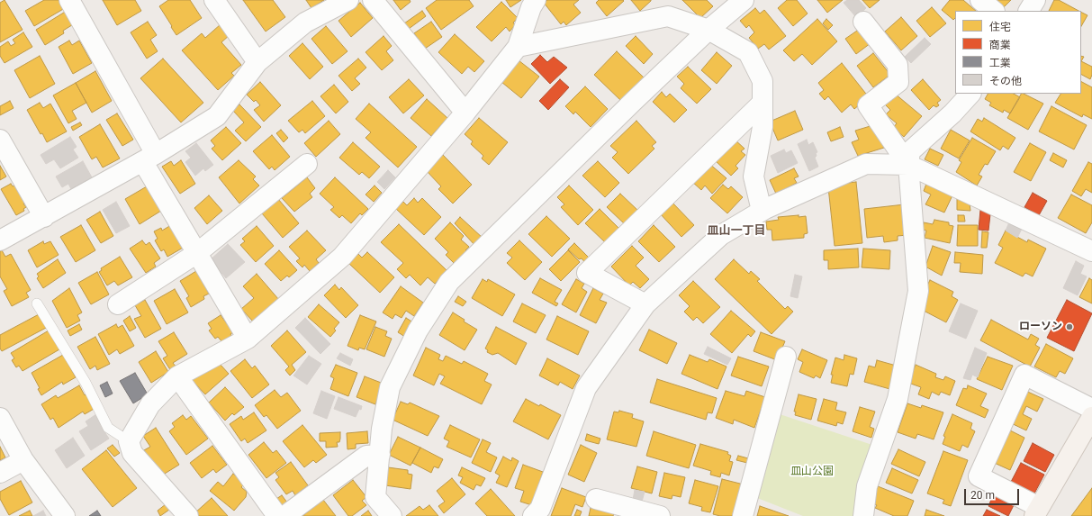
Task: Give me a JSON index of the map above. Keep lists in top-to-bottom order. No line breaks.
{"districts":["皿山一丁目"],"parks":["皿山公園"],"places":["ローソン"],"legend":["住宅","商業","工業","その他"],"scale_bar":"20 m"}
